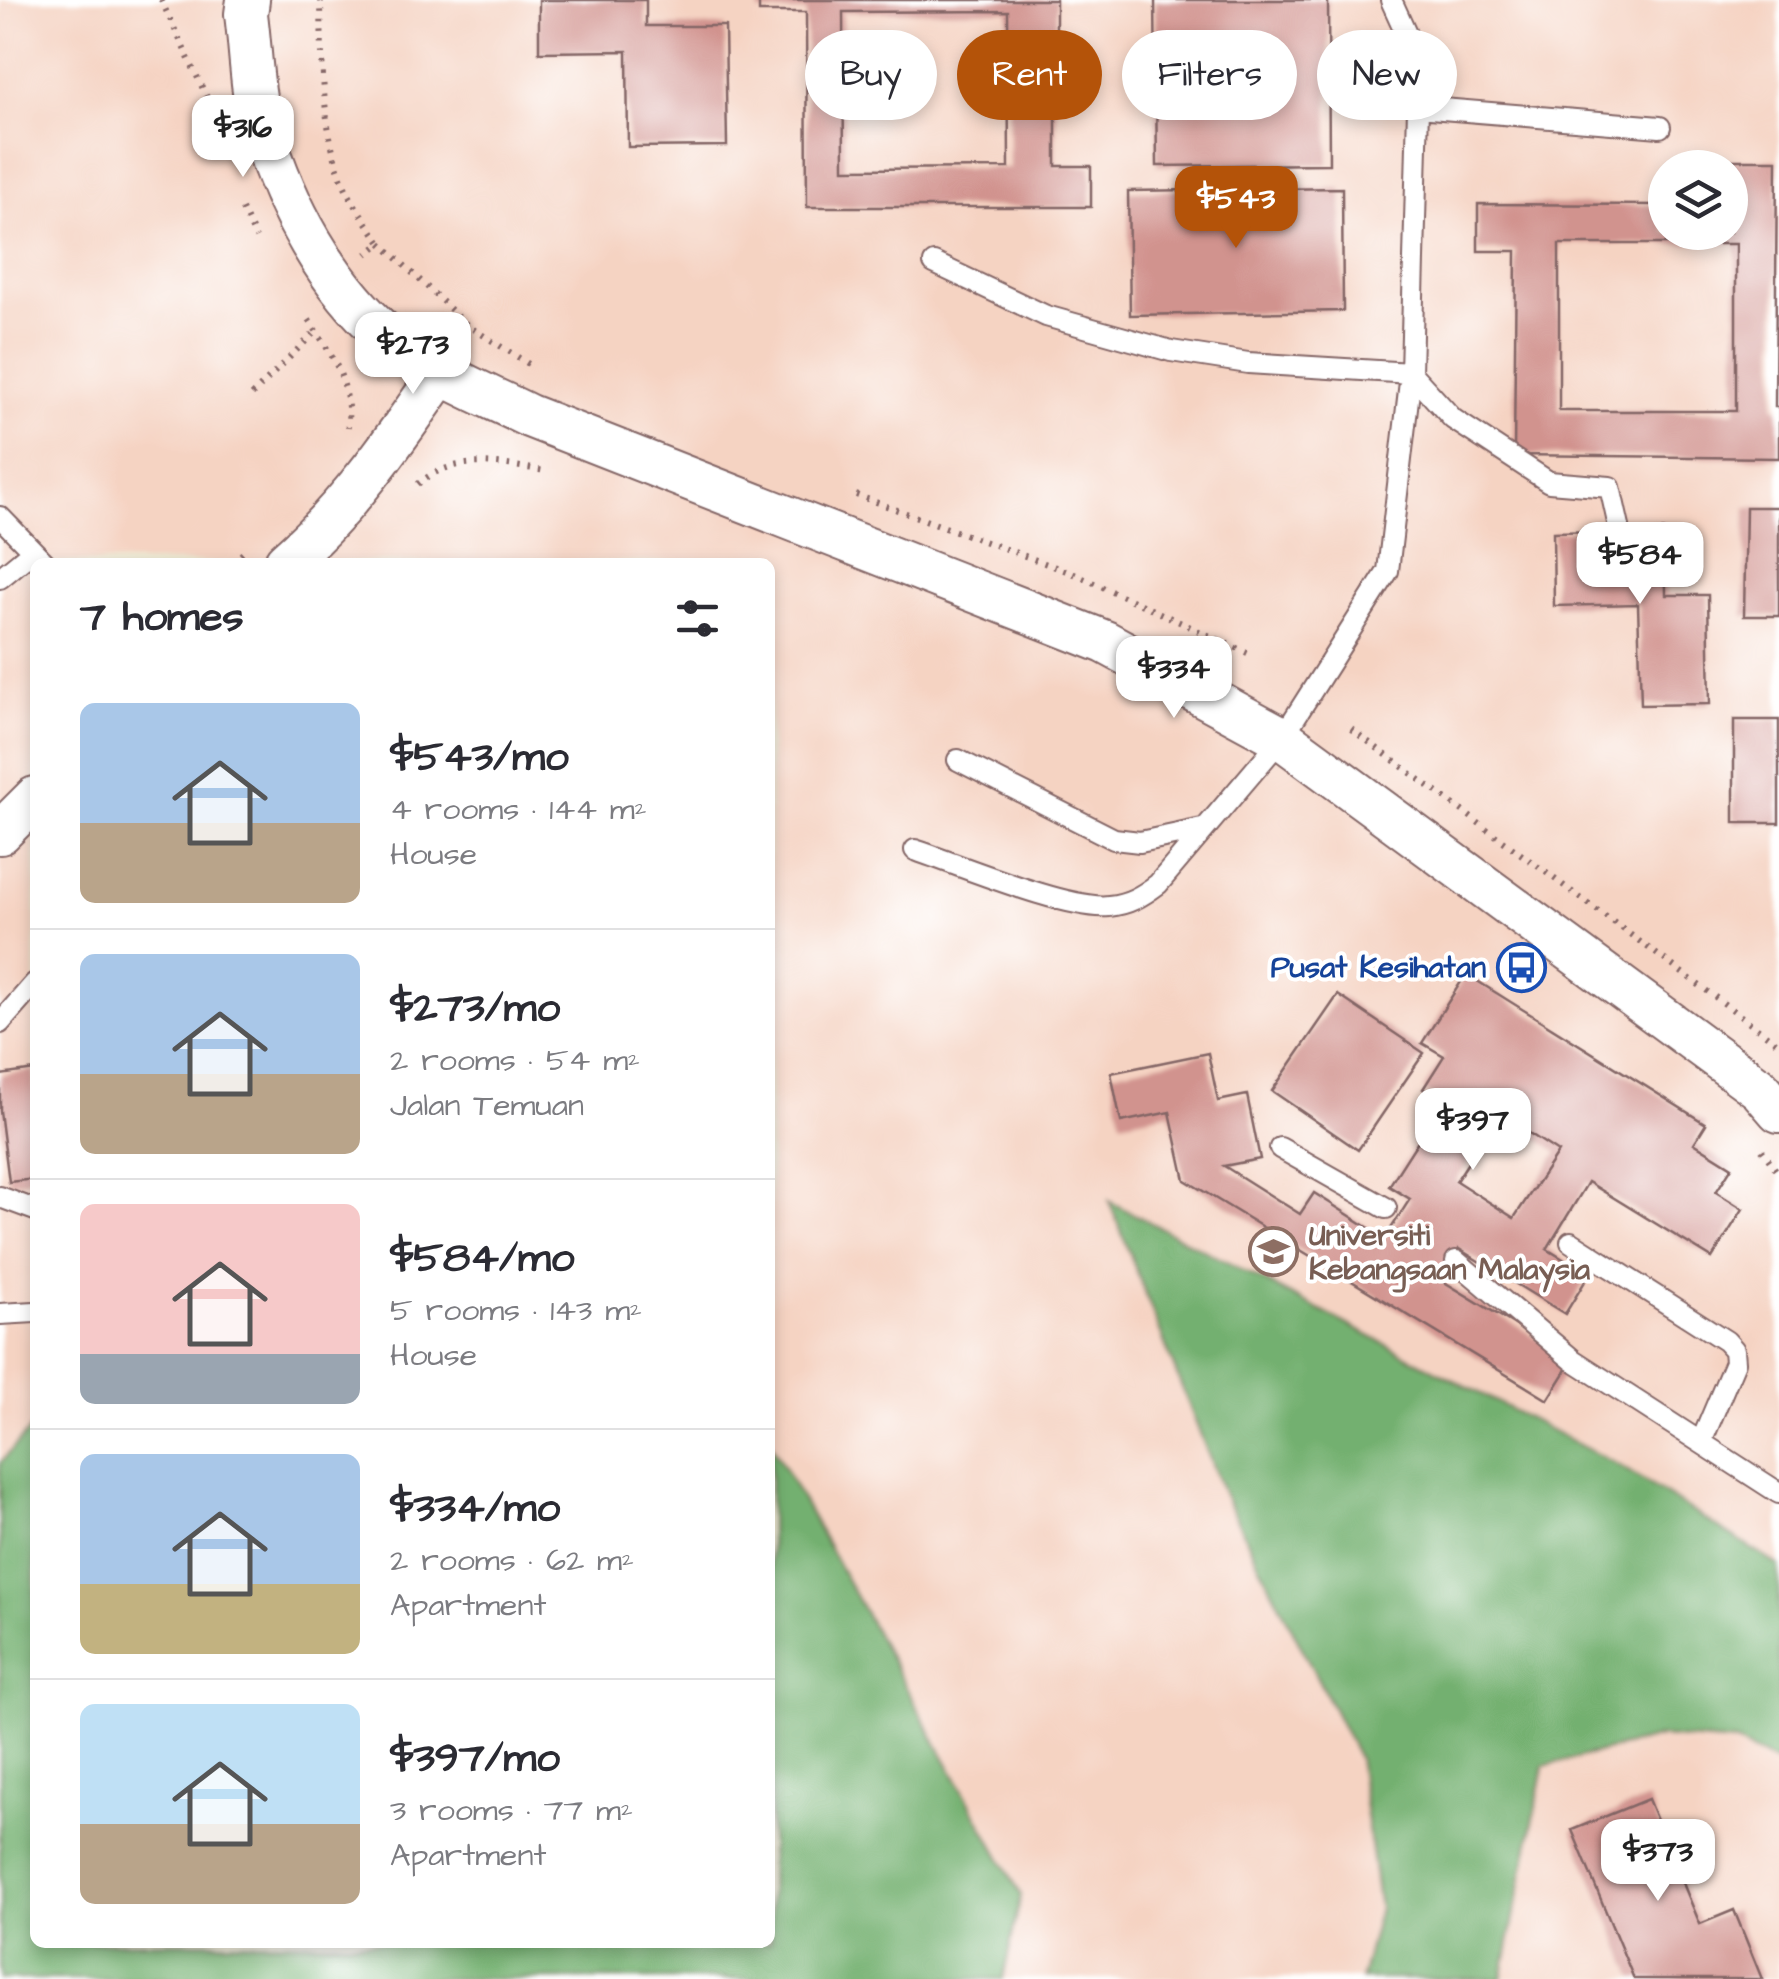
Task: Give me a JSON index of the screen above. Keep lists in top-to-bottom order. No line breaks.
{"places":{"bus stop":["Pusat Kesihatan"],"school or university":["Universiti Kebangsaan Malaysia"]},"page":{"chip":["Buy","Rent","Filters","New"],"price":["$316","$543","$273","$584","$334","$397","$373"],"heading":"7 homes","list":[{"name":"$543/mo","note":"4 rooms · 144 m² · House"},{"name":"$273/mo","note":"2 rooms · 54 m² · Jalan Temuan"},{"name":"$584/mo","note":"5 rooms · 143 m² · House"},{"name":"$334/mo","note":"2 rooms · 62 m² · Apartment"},{"name":"$397/mo","note":"3 rooms · 77 m² · Apartment"}]}}
